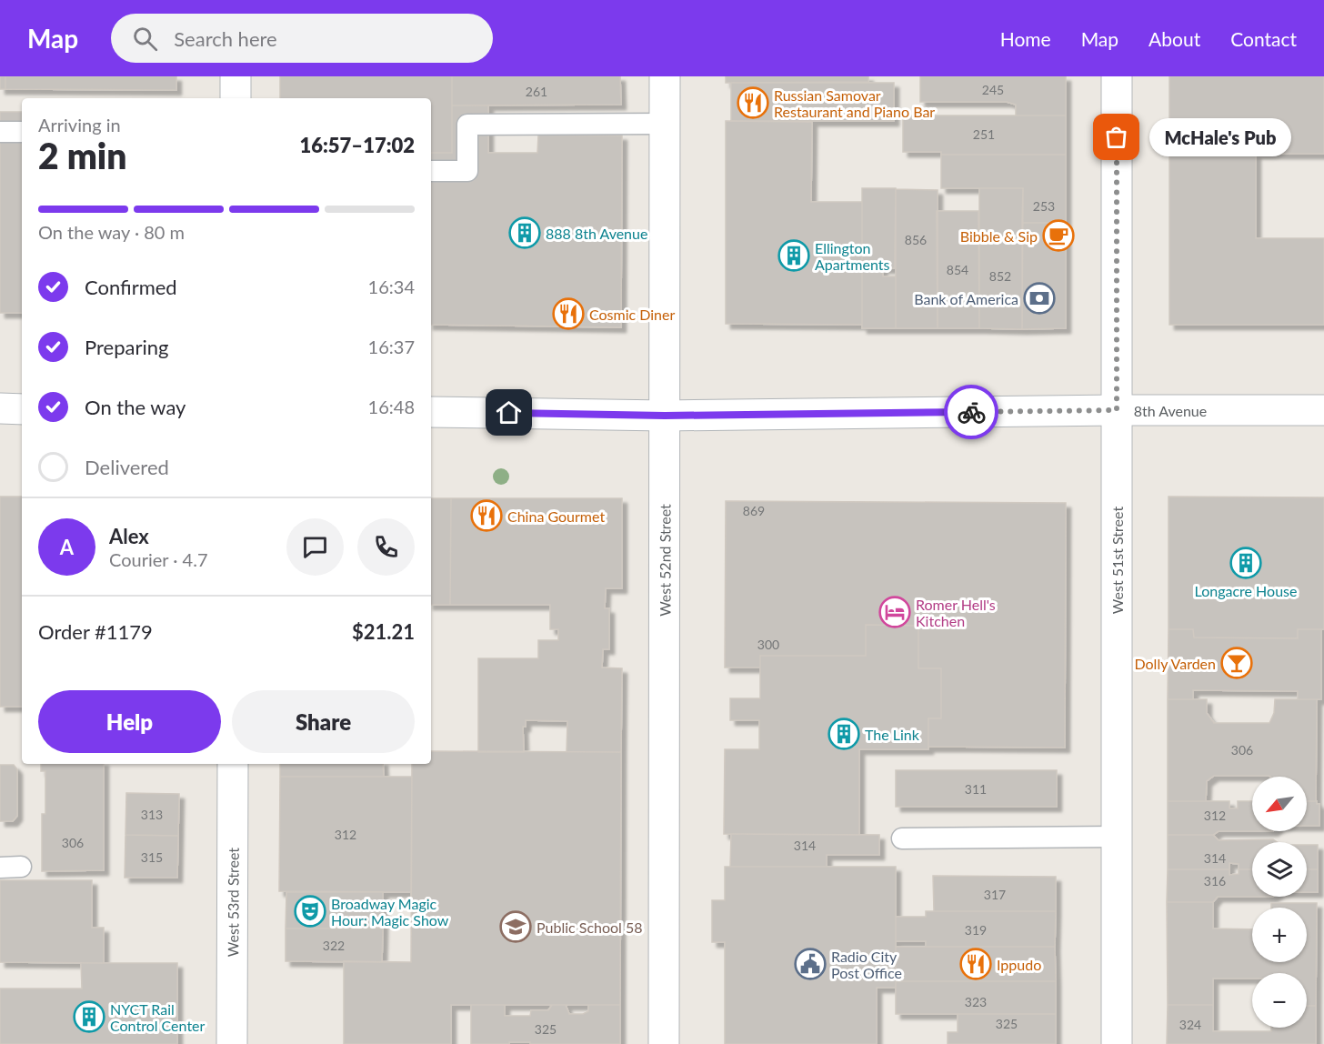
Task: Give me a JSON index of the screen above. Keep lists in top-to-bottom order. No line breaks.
{"streets":{"street":["8th Avenue","West 52nd Street","West 51st Street","West 53rd Street"]},"crossings":[["8th Avenue","West 52nd Street"],["8th Avenue","West 51st Street"]],"places":{"restaurant":["Russian Samovar Restaurant and Piano Bar","Cosmic Diner","China Gourmet","Ippudo"],"other":["McHale's Pub"],"building":["888 8th Avenue","Ellington Apartments","Longacre House","The Link","NYCT Rail Control Center"],"cafe":["Bibble & Sip"],"bank":["Bank of America"],"hotel":["Romer Hell's Kitchen"],"bar":["Dolly Varden"],"theatre":["Broadway Magic Hour: Magic Show"],"school or university":["Public School 58"],"public building":["Radio City Post Office"]},"house_numbers":["245","261","251","253","856","854","852","869","300","306","311","313","312","312","306","314","315","314","316","317","319","322","323","325","324","325"],"north":"bottom left","page":{"header":"Map","search":"Search here","nav":["Home","Map","About","Contact"],"heading":["2 min","Arriving in","16:57–17:02"],"panel":["Alex","Courier · 4.7","Order #1179","$21.21"],"bubble":"McHale's Pub","bar":"On the way · 80 m","list":[["Confirmed","16:34"],["Preparing","16:37"],["On the way","16:48"],"Delivered"],"round":"A","buttons":["Help","Share"],"map_buttons":["+","−"]}}
